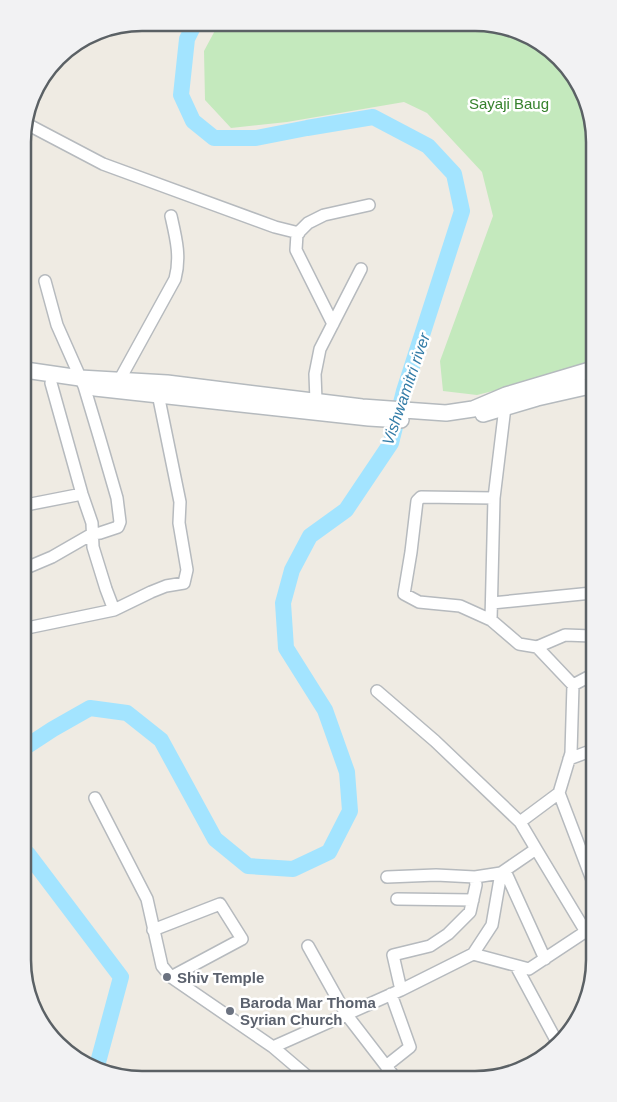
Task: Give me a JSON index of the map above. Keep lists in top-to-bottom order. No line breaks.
{"water":["Vishwamitri river"],"parks":["Sayaji Baug"],"places":["Shiv Temple","Baroda Mar Thoma Syrian Church"]}
